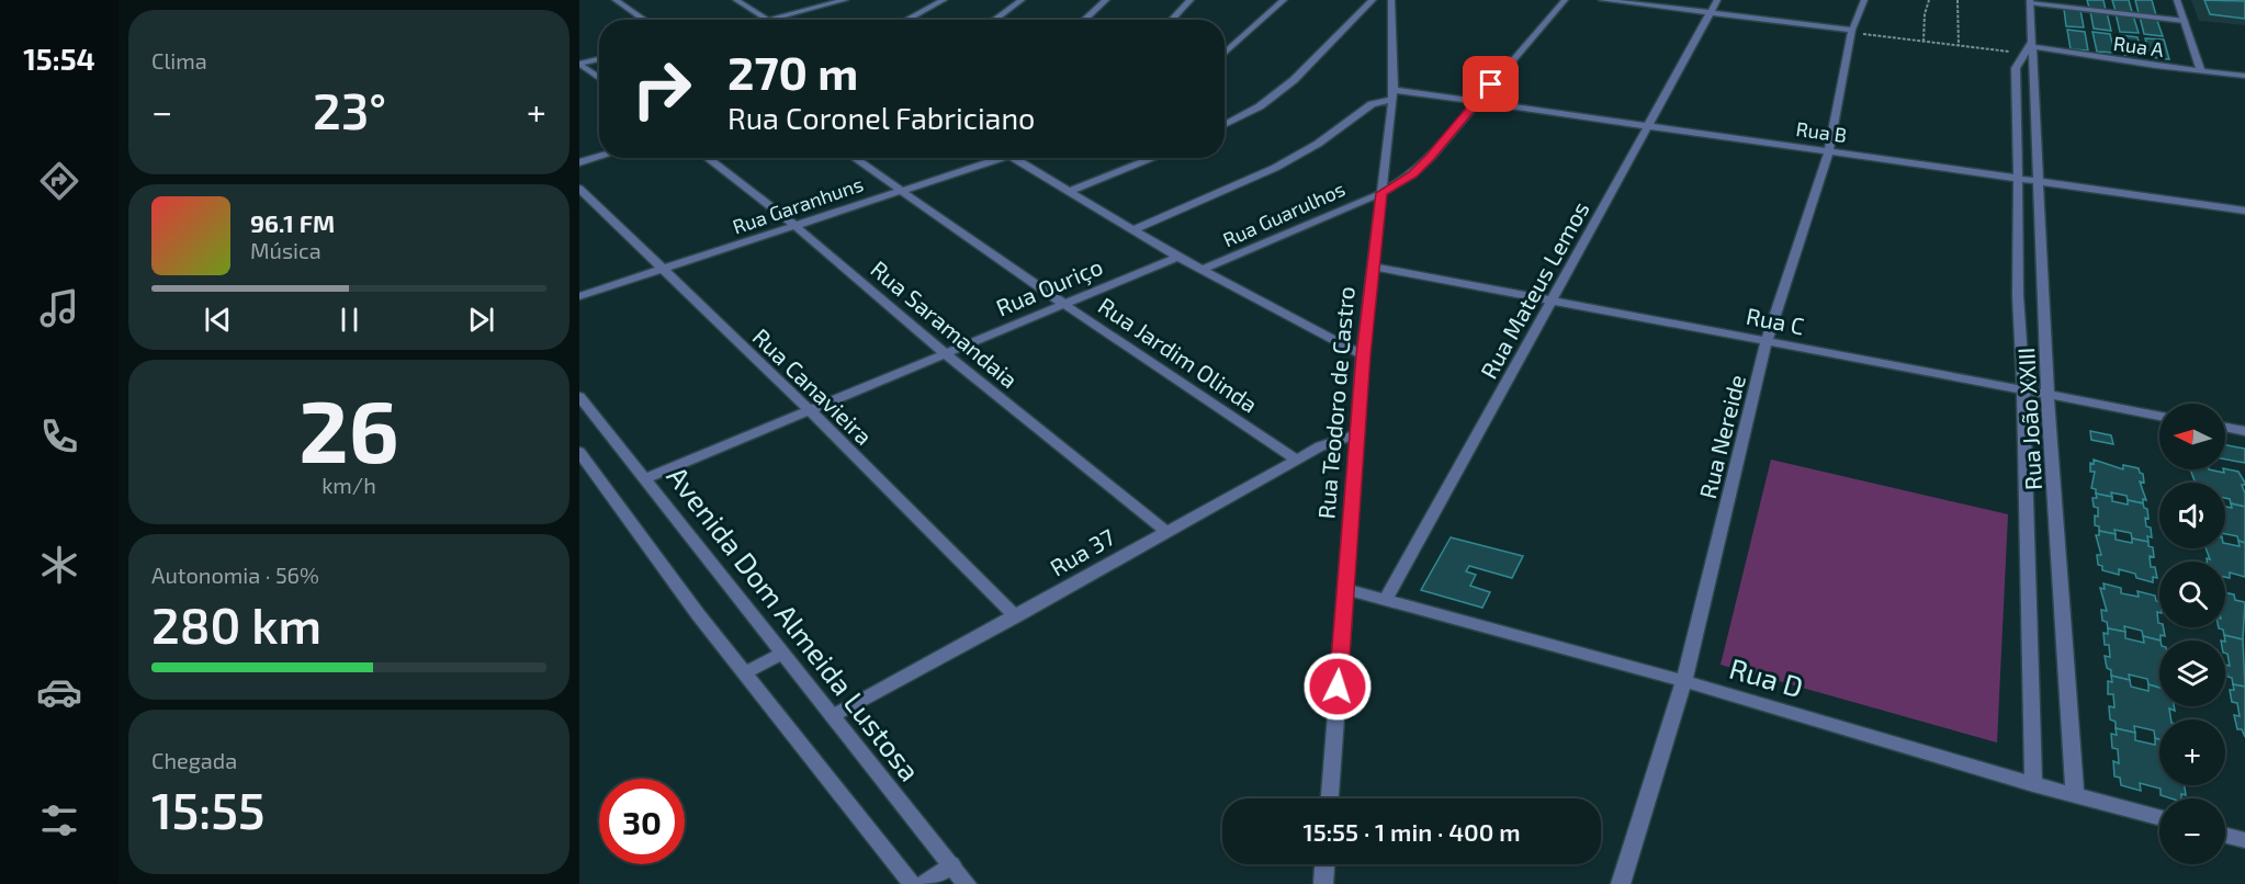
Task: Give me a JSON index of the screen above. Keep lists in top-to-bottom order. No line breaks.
{"streets":{"street":["Rua A","Rua B","Rua Garanhuns","Rua Guarulhos","Rua Ouriço","Rua Mateus Lemos","Rua C","Rua Saramandaia","Rua Jardim Olinda","Rua Canavieira","Rua Teodoro de Castro","Rua João XXIII","Rua Nereide","Rua 37","Avenida Dom Almeida Lustosa","Rua D"]},"crossings":[["Rua A","Rua João XXIII"],["Rua B","Rua Guarulhos"],["Rua B","Rua Mateus Lemos"],["Rua B","Rua Teodoro de Castro"],["Rua B","Rua João XXIII"],["Rua B","Rua Nereide"],["Rua Garanhuns","Rua Saramandaia"],["Rua Garanhuns","Rua Jardim Olinda"],["Rua Garanhuns","Rua Canavieira"],["Rua Guarulhos","Rua Teodoro de Castro"],["Rua Ouriço","Rua Saramandaia"],["Rua Ouriço","Rua Jardim Olinda"],["Rua Ouriço","Rua Canavieira"],["Rua Ouriço","Avenida Dom Almeida Lustosa"],["Rua Mateus Lemos","Rua C"],["Rua Mateus Lemos","Rua D"],["Rua C","Rua Teodoro de Castro"],["Rua C","Rua João XXIII"],["Rua C","Rua Nereide"],["Rua Saramandaia","Rua 37"],["Rua Jardim Olinda","Rua 37"],["Rua Canavieira","Rua 37"],["Rua Teodoro de Castro","Rua 37"],["Rua Teodoro de Castro","Rua D"],["Rua João XXIII","Rua D"],["Rua Nereide","Rua D"],["Rua 37","Avenida Dom Almeida Lustosa"]],"north":"left","page":{"tabs":"15:54","tile":["Clima",["26","km/h"],["Autonomia · 56%","280 km"],["Chegada","15:55"]],"turn":["270 m","Rua Coronel Fabriciano"],"heat":["−","23°","+"],"song":["96.1 FM","Música"],"map_buttons":["+","−"],"limit":"30","trip":"15:55 · 1 min · 400 m"}}
